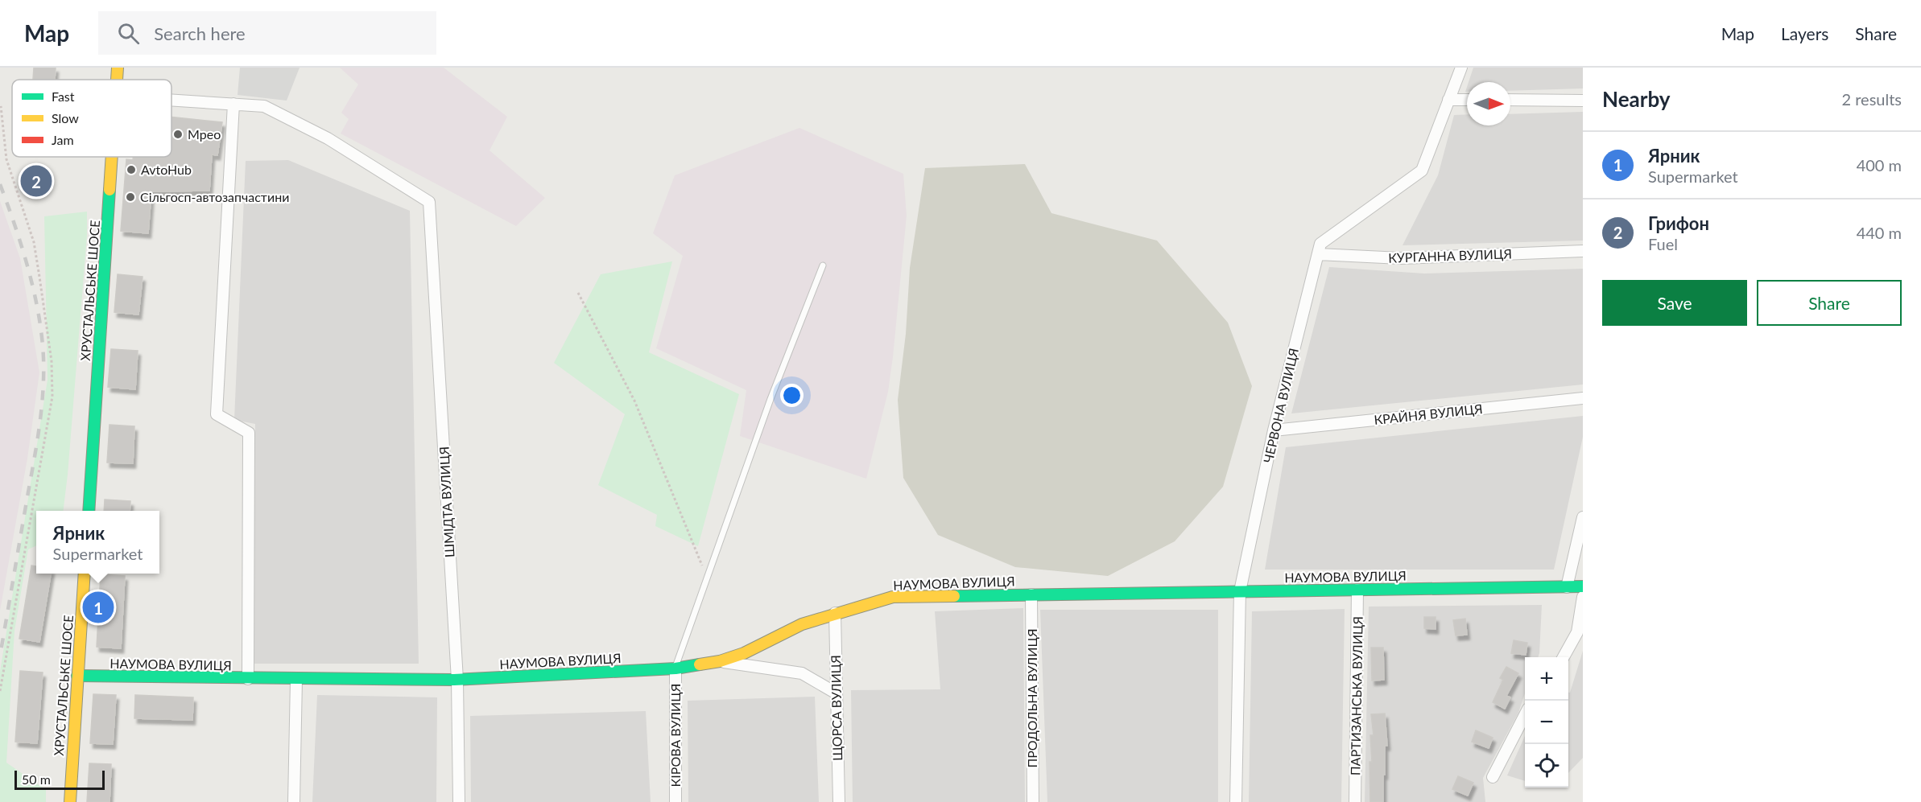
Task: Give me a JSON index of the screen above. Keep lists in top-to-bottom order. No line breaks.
{"streets":{"street":["КУРГАННА ВУЛИЦЯ","ХРУСТАЛЬСЬКЕ ШОСЕ","ЧЕРВОНА ВУЛИЦЯ","КРАЙНЯ ВУЛИЦЯ","ШМІДТА ВУЛИЦЯ","НАУМОВА ВУЛИЦЯ","ПАРТИЗАНСЬКА ВУЛИЦЯ","ПРОДОЛЬНА ВУЛИЦЯ","ЩОРСА ВУЛИЦЯ","КІРОВА ВУЛИЦЯ"]},"crossings":[["КУРГАННА ВУЛИЦЯ","ЧЕРВОНА ВУЛИЦЯ"],["ХРУСТАЛЬСЬКЕ ШОСЕ","НАУМОВА ВУЛИЦЯ"],["ЧЕРВОНА ВУЛИЦЯ","КРАЙНЯ ВУЛИЦЯ"],["ЧЕРВОНА ВУЛИЦЯ","НАУМОВА ВУЛИЦЯ"],["ШМІДТА ВУЛИЦЯ","НАУМОВА ВУЛИЦЯ"],["НАУМОВА ВУЛИЦЯ","ПАРТИЗАНСЬКА ВУЛИЦЯ"],["НАУМОВА ВУЛИЦЯ","ПРОДОЛЬНА ВУЛИЦЯ"],["НАУМОВА ВУЛИЦЯ","ЩОРСА ВУЛИЦЯ"],["НАУМОВА ВУЛИЦЯ","КІРОВА ВУЛИЦЯ"]],"places":["Мрео","AvtoHub","Сільгосп-автозапчастини"],"legend":["Fast","Slow","Jam"],"scale_bar":"50 m","north":"right","page":{"header":"Map","search":"Search here","nav":["Map","Layers","Share"],"heading":["Nearby","2 results"],"list":[{"mark":"1","name":"Ярник","note":"Supermarket","value":"400 m"},{"mark":"2","name":"Грифон","note":"Fuel","value":"440 m"}],"pins":["2","1"],"buttons":["Save","Share"],"popup":["Ярник","Supermarket"],"map_buttons":["+","−"],"scale":"50 m"}}
